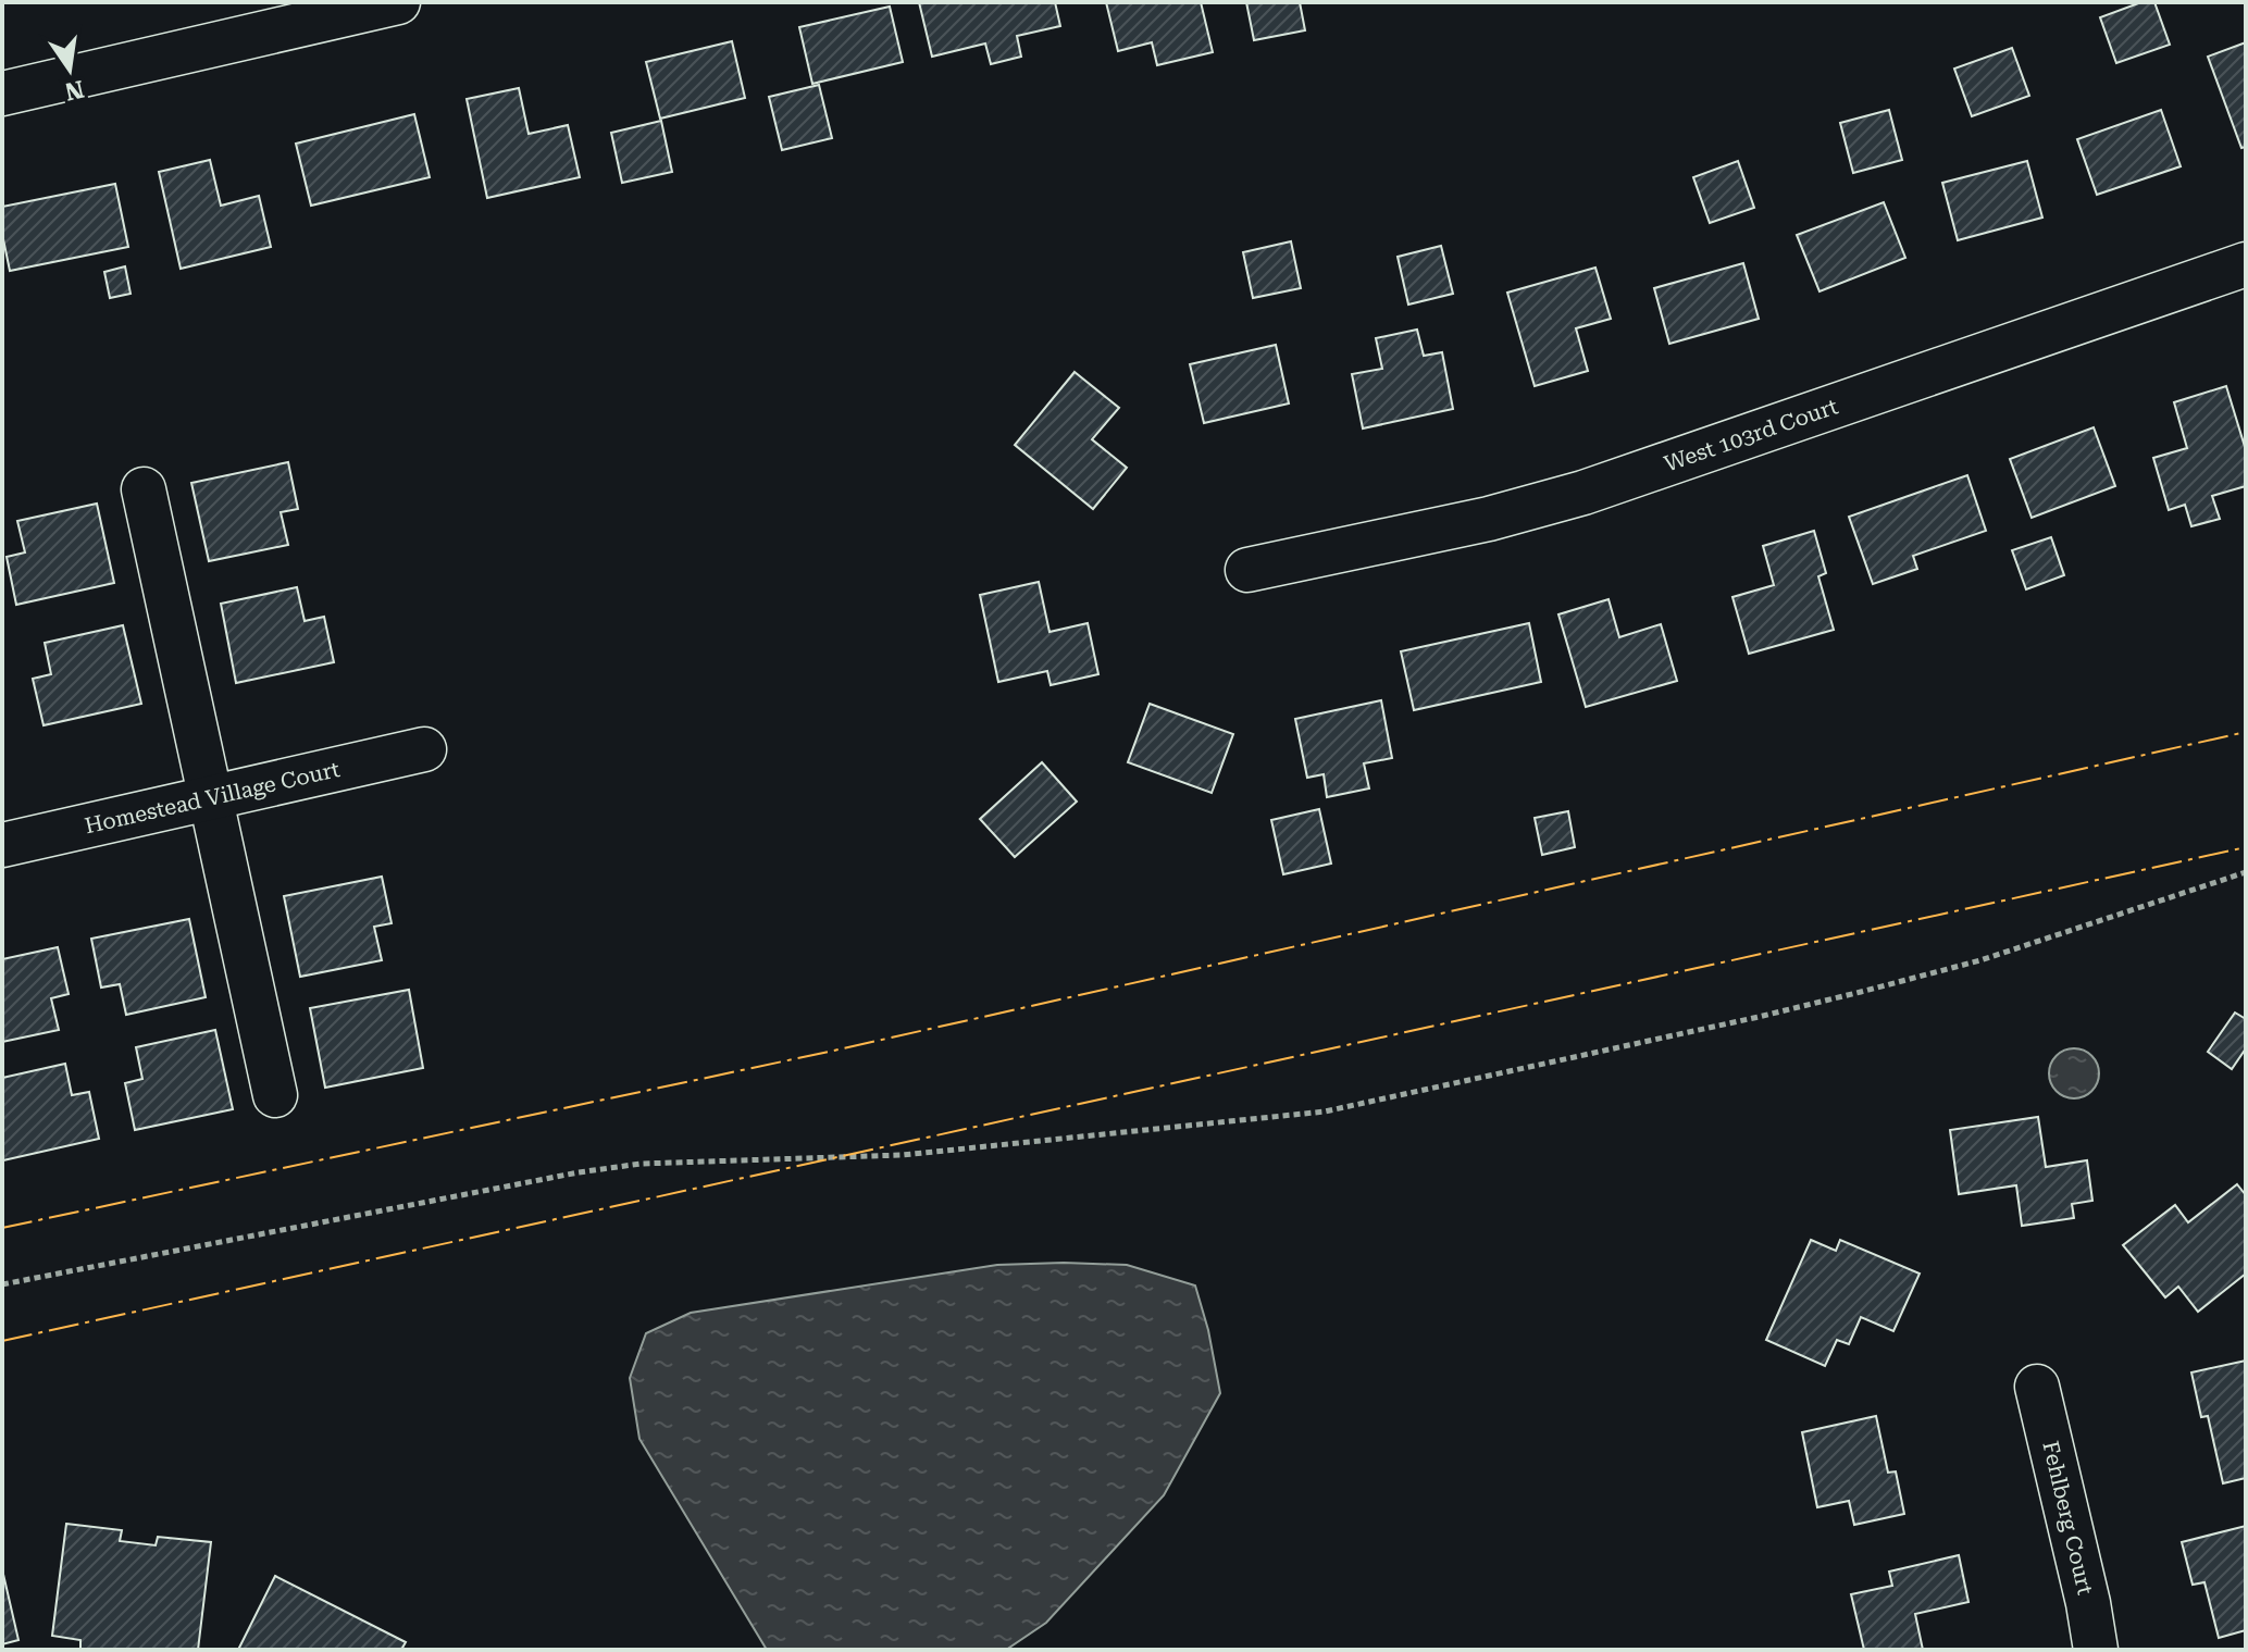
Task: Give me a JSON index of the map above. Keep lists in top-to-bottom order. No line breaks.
{"streets":{"street":["West 103rd Court","Homestead Village Court","Fehlberg Court"]},"north":"bottom"}
